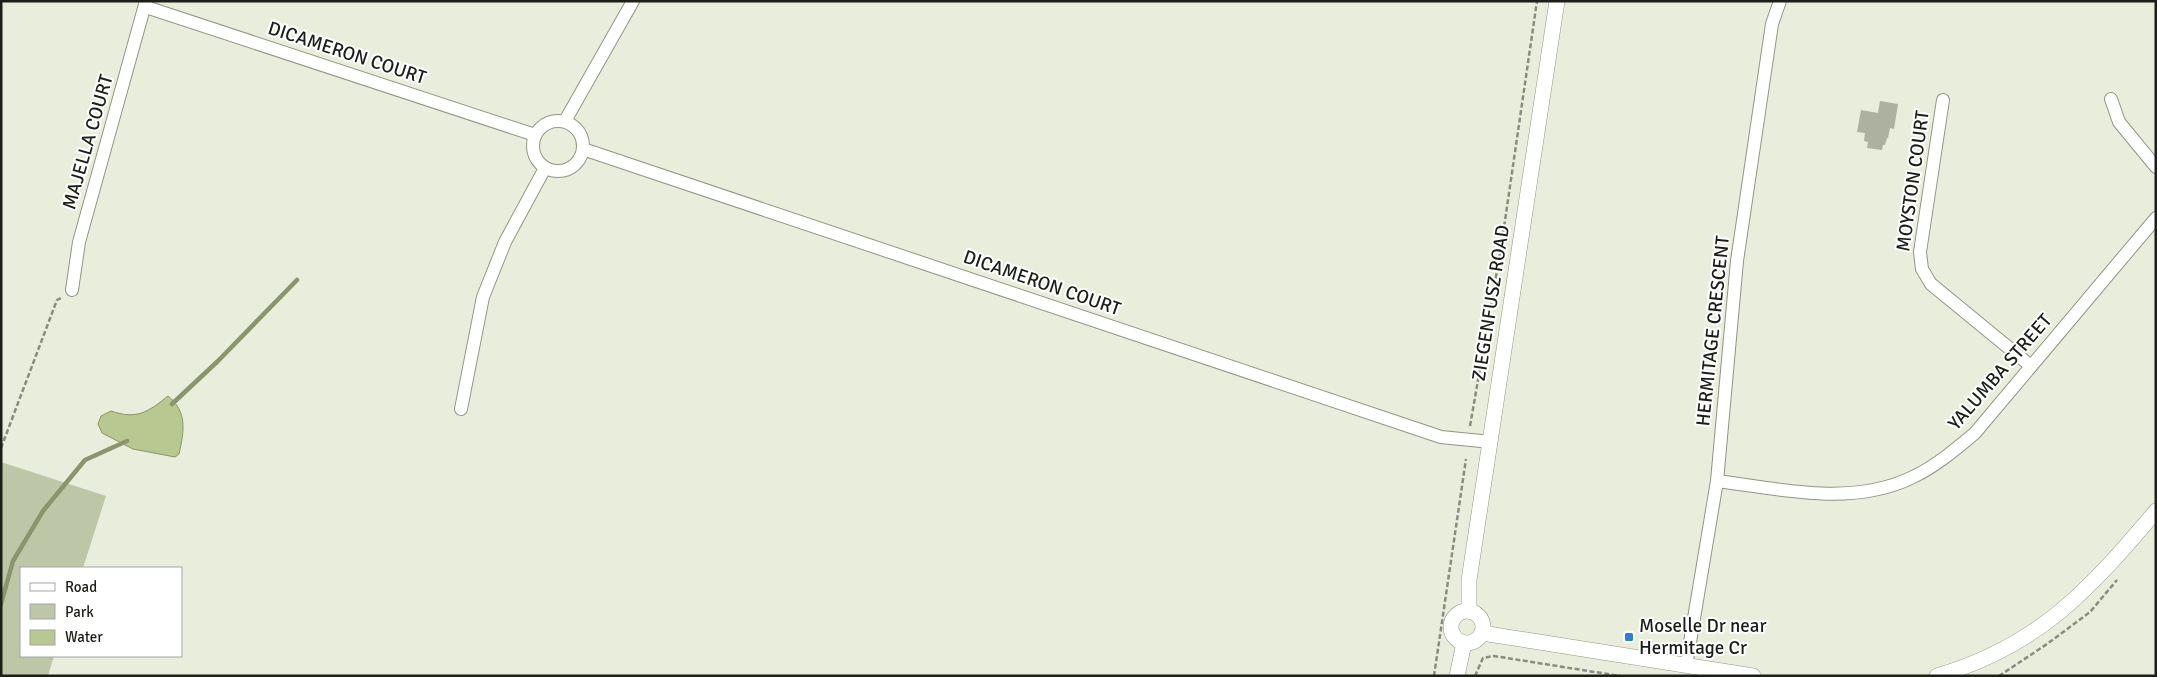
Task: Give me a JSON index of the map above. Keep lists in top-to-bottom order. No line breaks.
{"streets":{"street":["DICAMERON COURT","MAJELLA COURT","MOYSTON COURT","ZIEGENFUSZ ROAD","HERMITAGE CRESCENT","YALUMBA STREET"]},"crossings":[["DICAMERON COURT","MAJELLA COURT"],["DICAMERON COURT","ZIEGENFUSZ ROAD"],["MOYSTON COURT","YALUMBA STREET"],["HERMITAGE CRESCENT","YALUMBA STREET"]],"places":{"transit":["Moselle Dr near Hermitage Cr"]},"legend":["Road","Park","Water"]}
